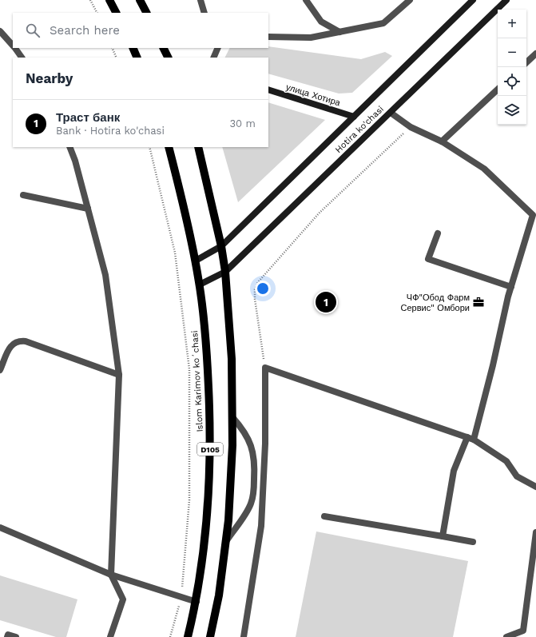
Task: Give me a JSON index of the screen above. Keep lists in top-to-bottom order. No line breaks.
{"streets":{"main road":["улица Хотира","Hotira ko'chasi","Islom Karimov koʻchasi","D105"]},"crossings":[["улица Хотира","Hotira ko'chasi"],["Hotira ko'chasi","Islom Karimov koʻchasi"],["Hotira ko'chasi","D105"]],"places":{"office":["ЧФ\"Обод Фарм Сервис\" Омбори"]},"page":{"map_buttons":["+","−"],"search":"Search here","heading":"Nearby","list":[{"mark":"1","name":"Траст банк","note":"Bank · Hotira ko'chasi","value":"30 m"}],"pins":"1"}}
